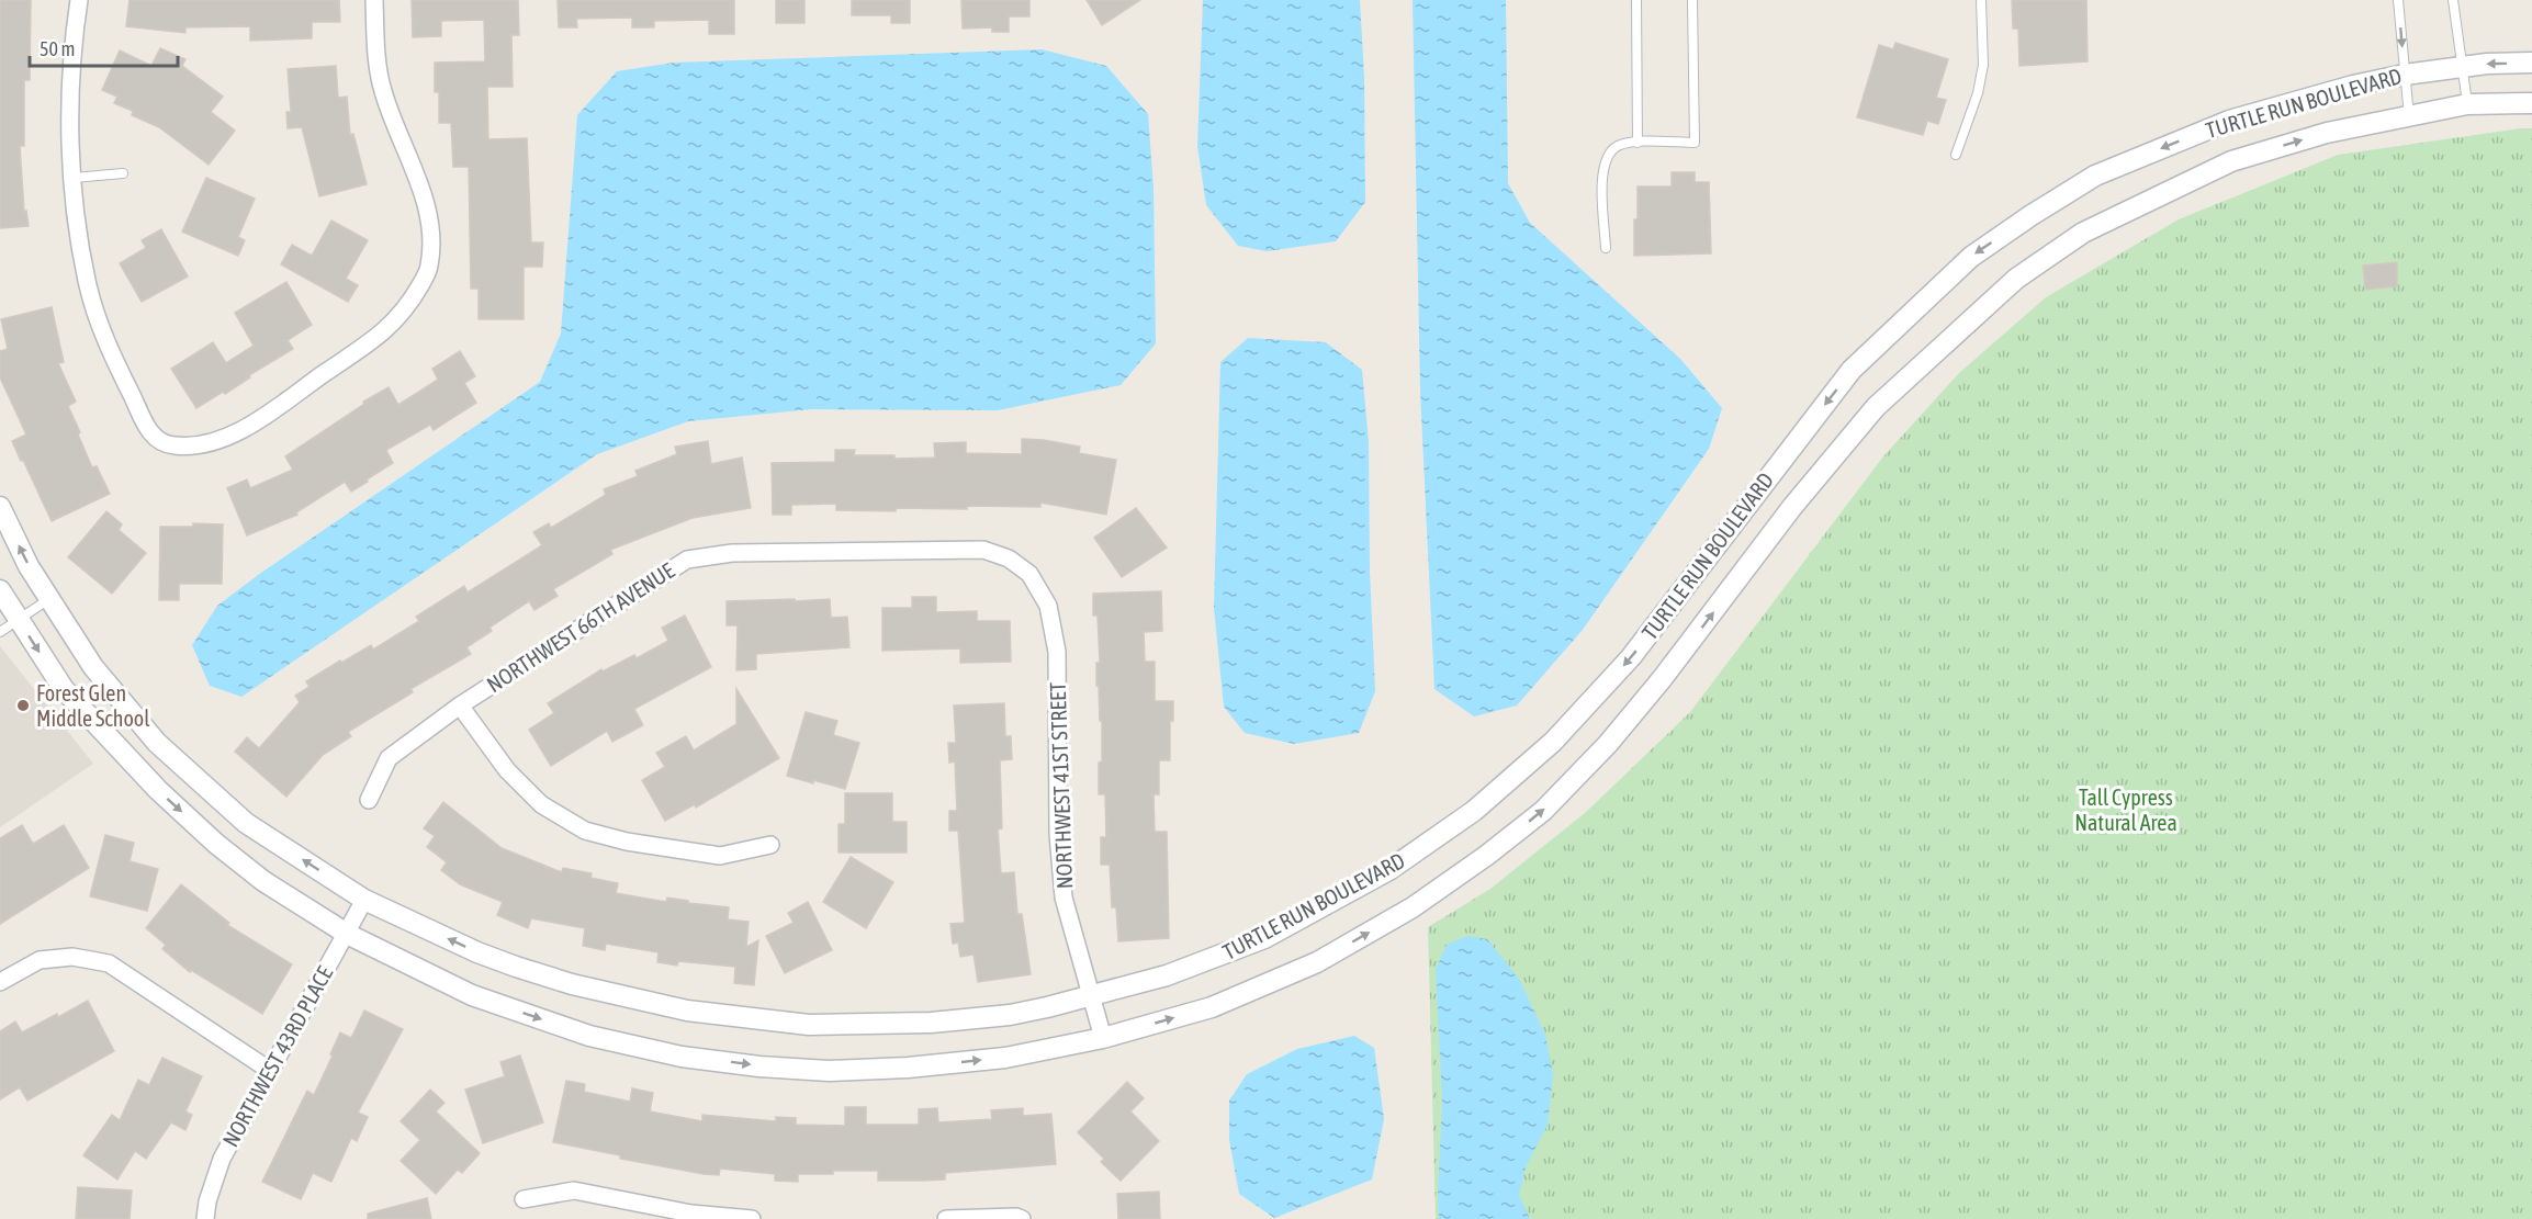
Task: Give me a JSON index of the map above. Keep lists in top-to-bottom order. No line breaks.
{"streets":{"street":["TURTLE RUN BOULEVARD","NORTHWEST 66TH AVENUE","NORTHWEST 41ST STREET","NORTHWEST 43RD PLACE"]},"crossings":[["TURTLE RUN BOULEVARD","NORTHWEST 41ST STREET"],["TURTLE RUN BOULEVARD","NORTHWEST 43RD PLACE"],["NORTHWEST 66TH AVENUE","NORTHWEST 41ST STREET"]],"parks":["Tall Cypress Natural Area"],"places":["Forest Glen Middle School"],"scale_bar":"50 m"}
